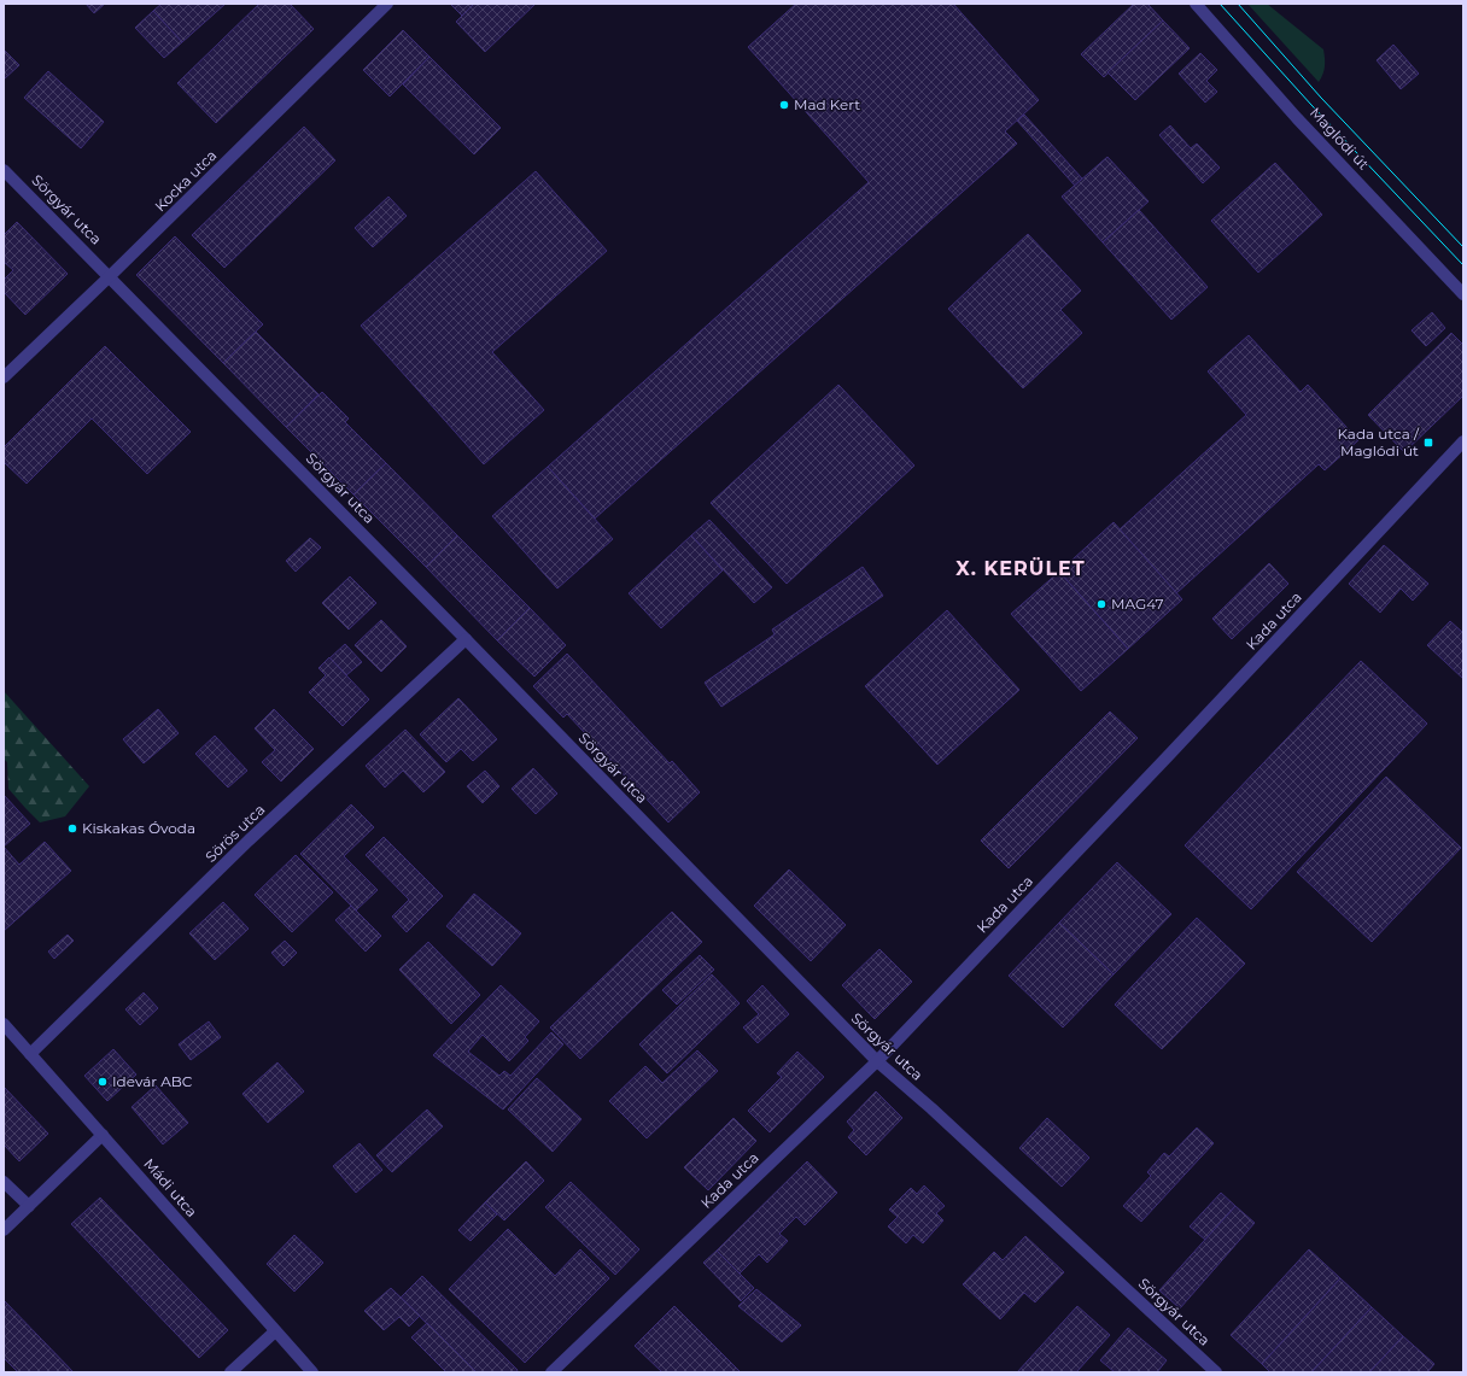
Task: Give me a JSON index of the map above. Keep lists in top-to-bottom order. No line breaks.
{"streets":{"street":["Maglódi út","Kocka utca","Sörgyár utca","Kada utca","Sörös utca","Mádi utca"]},"crossings":[["Kocka utca","Sörgyár utca"],["Sörgyár utca","Kada utca"],["Sörgyár utca","Sörös utca"],["Sörös utca","Mádi utca"]],"districts":["X. KERÜLET"],"places":{"other":["Mad Kert","MAG47","Kiskakas Óvoda","Idevár ABC"],"transit":["Kada utca / Maglódi út"]}}
